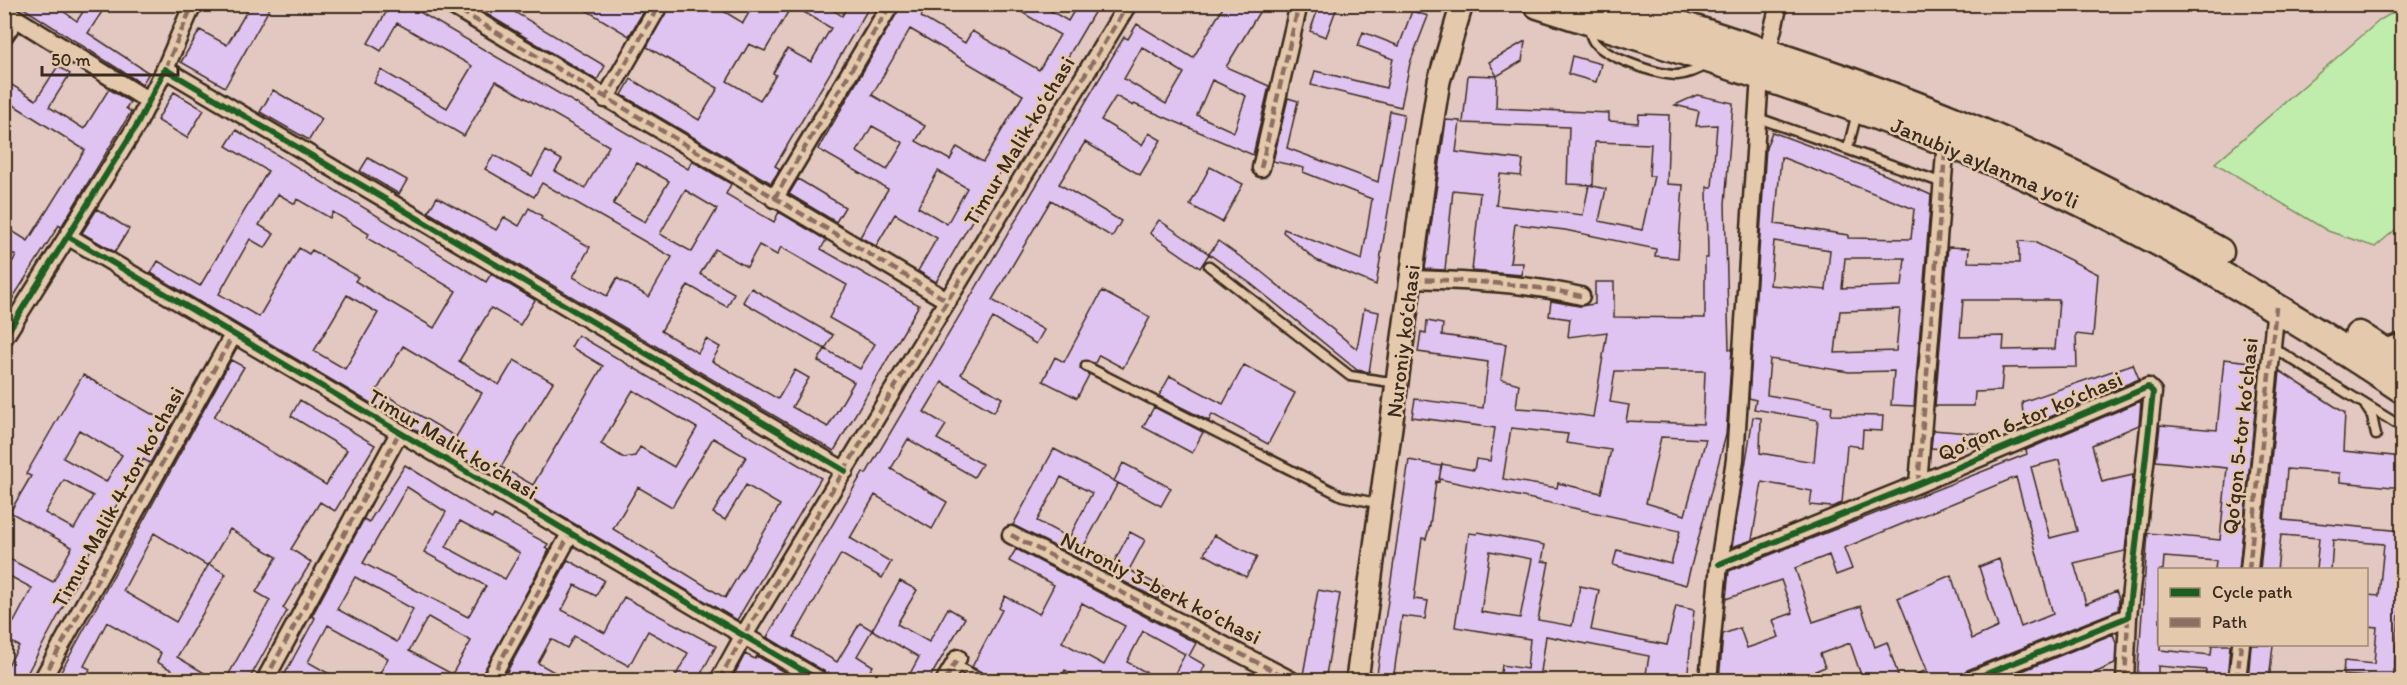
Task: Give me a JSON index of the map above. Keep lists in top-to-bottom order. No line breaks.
{"streets":{"highway":["Janubiy aylanma yoʻli"],"street":["Timur Malik koʻchasi","Nuroniy koʻchasi","Qoʻqon 6-tor koʻchasi","Qoʻqon 5-tor koʻchasi","Timur Malik 4-tor koʻchasi","Nuroniy 3-berk koʻchasi"]},"crossings":[["Timur Malik koʻchasi","Timur Malik 4-tor koʻchasi"],["Janubiy aylanma yoʻli","Qoʻqon 5-tor koʻchasi"]],"legend":["Cycle path","Path"],"scale_bar":"50 m"}
